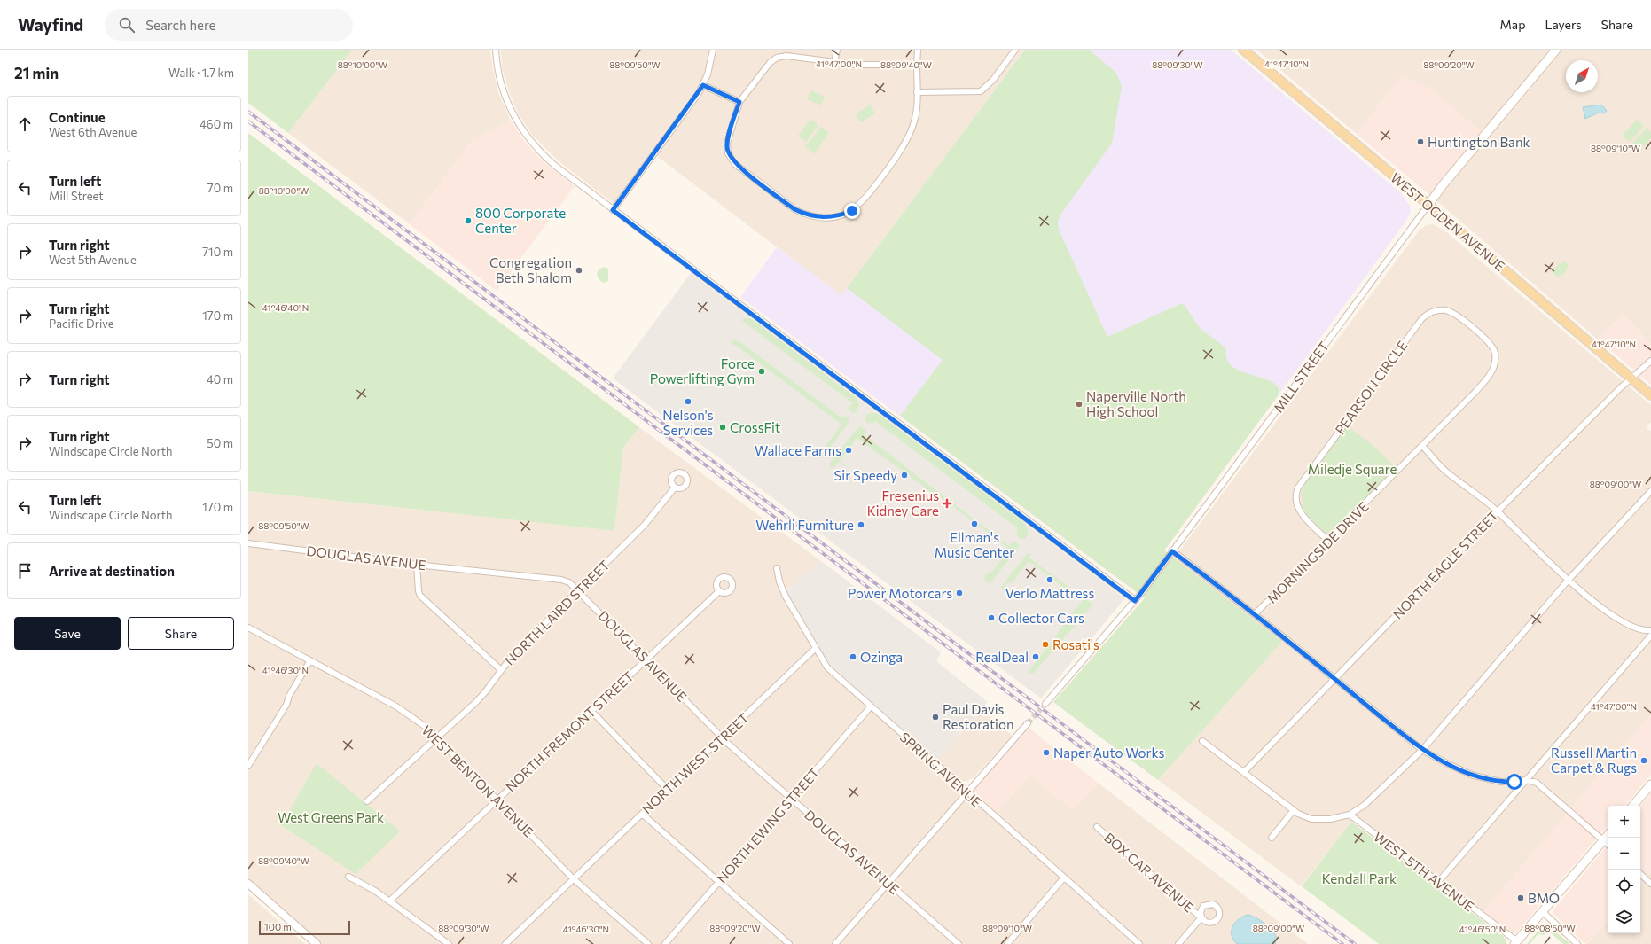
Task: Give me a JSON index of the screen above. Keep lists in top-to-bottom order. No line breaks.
{"streets":{"main road":["WEST OGDEN AVENUE","MILL STREET"],"street":["PEARSON CIRCLE","MORNINGSIDE DRIVE","DOUGLAS AVENUE","NORTH EAGLE STREET","NORTH LAIRD STREET","NORTH FREMONT STREET","NORTH WEST STREET","SPRING AVENUE","WEST BENTON AVENUE","NORTH EWING STREET","WEST 5TH AVENUE","BOX CAR AVENUE"]},"crossings":[["WEST OGDEN AVENUE","MILL STREET"],["WEST OGDEN AVENUE","NORTH EAGLE STREET"],["PEARSON CIRCLE","MORNINGSIDE DRIVE"],["DOUGLAS AVENUE","NORTH LAIRD STREET"],["DOUGLAS AVENUE","NORTH FREMONT STREET"],["DOUGLAS AVENUE","NORTH WEST STREET"],["DOUGLAS AVENUE","NORTH EWING STREET"],["NORTH LAIRD STREET","WEST BENTON AVENUE"],["NORTH FREMONT STREET","WEST BENTON AVENUE"],["NORTH WEST STREET","SPRING AVENUE"],["NORTH WEST STREET","WEST BENTON AVENUE"],["SPRING AVENUE","NORTH EWING STREET"]],"parks":["Miledje Square","West Greens Park","Kendall Park"],"places":{"other":["Huntington Bank","800 Corporate Center","Congregation Beth Shalom","Force Powerlifting Gym","Nelson's Services","Naperville North High School","CrossFit","Wallace Farms","Sir Speedy","Ellman's Music Center","Wehrli Furniture","Verlo Mattress","Power Motorcars","Collector Cars","Rosati's","Ozinga","RealDeal","Paul Davis Restoration","Naper Auto Works","Russell Martin Carpet & Rugs","BMO"],"health":["Fresenius Kidney Care"]},"scale_bar":"100 m","north":"top right","page":{"header":"Wayfind","search":"Search here","nav":["Map","Layers","Share"],"heading":["21 min","Walk · 1.7 km"],"list":[["Continue","West 6th Avenue","460 m"],["Turn left","Mill Street","70 m"],["Turn right","West 5th Avenue","710 m"],["Turn right","Pacific Drive","170 m"],["Turn right","40 m"],["Turn right","Windscape Circle North","50 m"],["Turn left","Windscape Circle North","170 m"],"Arrive at destination"],"buttons":["Save","Share"],"map_buttons":["+","−"],"scale":"100 m"},"coordinates":["41°47'00\"N","41°47'10\"N","88°09'50\"W","88°09'40\"W","88°09'30\"W","88°09'20\"W","88°10'00\"W","88°09'10\"W","41°46'40\"N","88°09'00\"W","41°46'30\"N","88°08'50\"W","41°46'50\"N"]}
